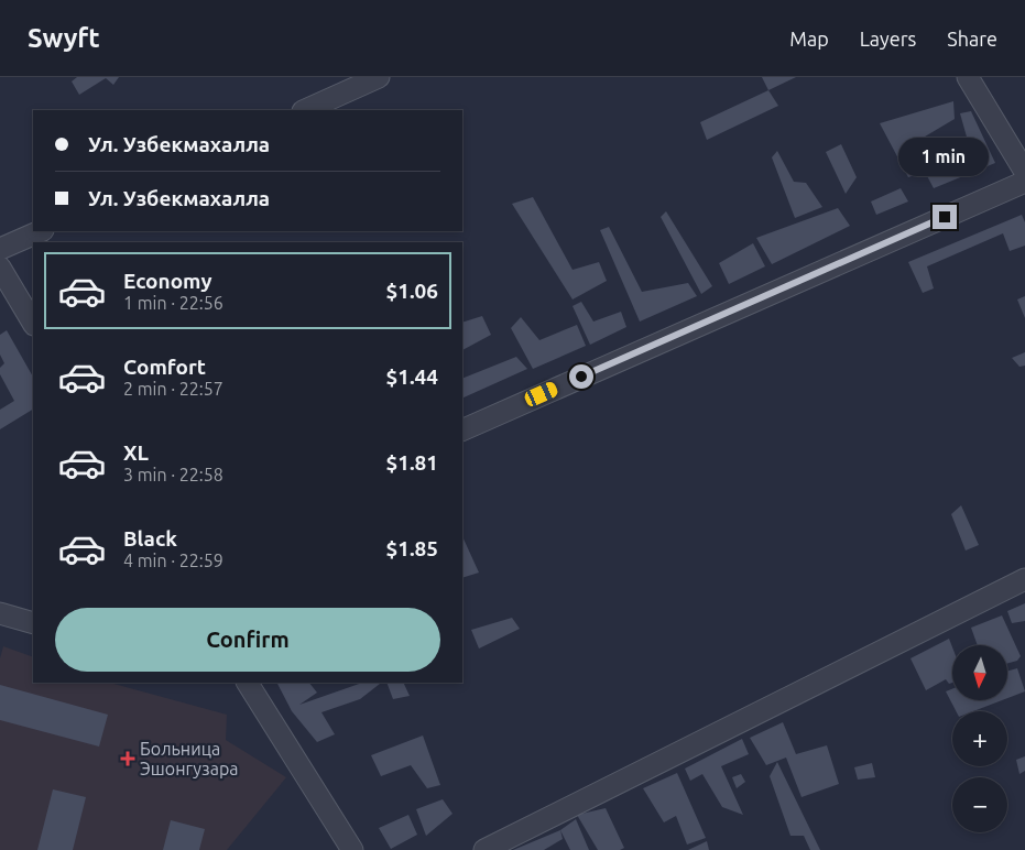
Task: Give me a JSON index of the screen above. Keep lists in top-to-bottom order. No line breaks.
{"places":{"health":["Больница Эшонгузара"]},"north":"bottom","page":{"header":"Swyft","nav":["Map","Layers","Share"],"banner":["Ул. Узбекмахалла","Ул. Узбекмахалла"],"bubble":"1 min","list":[{"name":"Economy","note":"1 min · 22:56","value":"$1.06"},{"name":"Comfort","note":"2 min · 22:57","value":"$1.44"},{"name":"XL","note":"3 min · 22:58","value":"$1.81"},{"name":"Black","note":"4 min · 22:59","value":"$1.85"}],"buttons":"Confirm","map_buttons":["+","−"]}}
